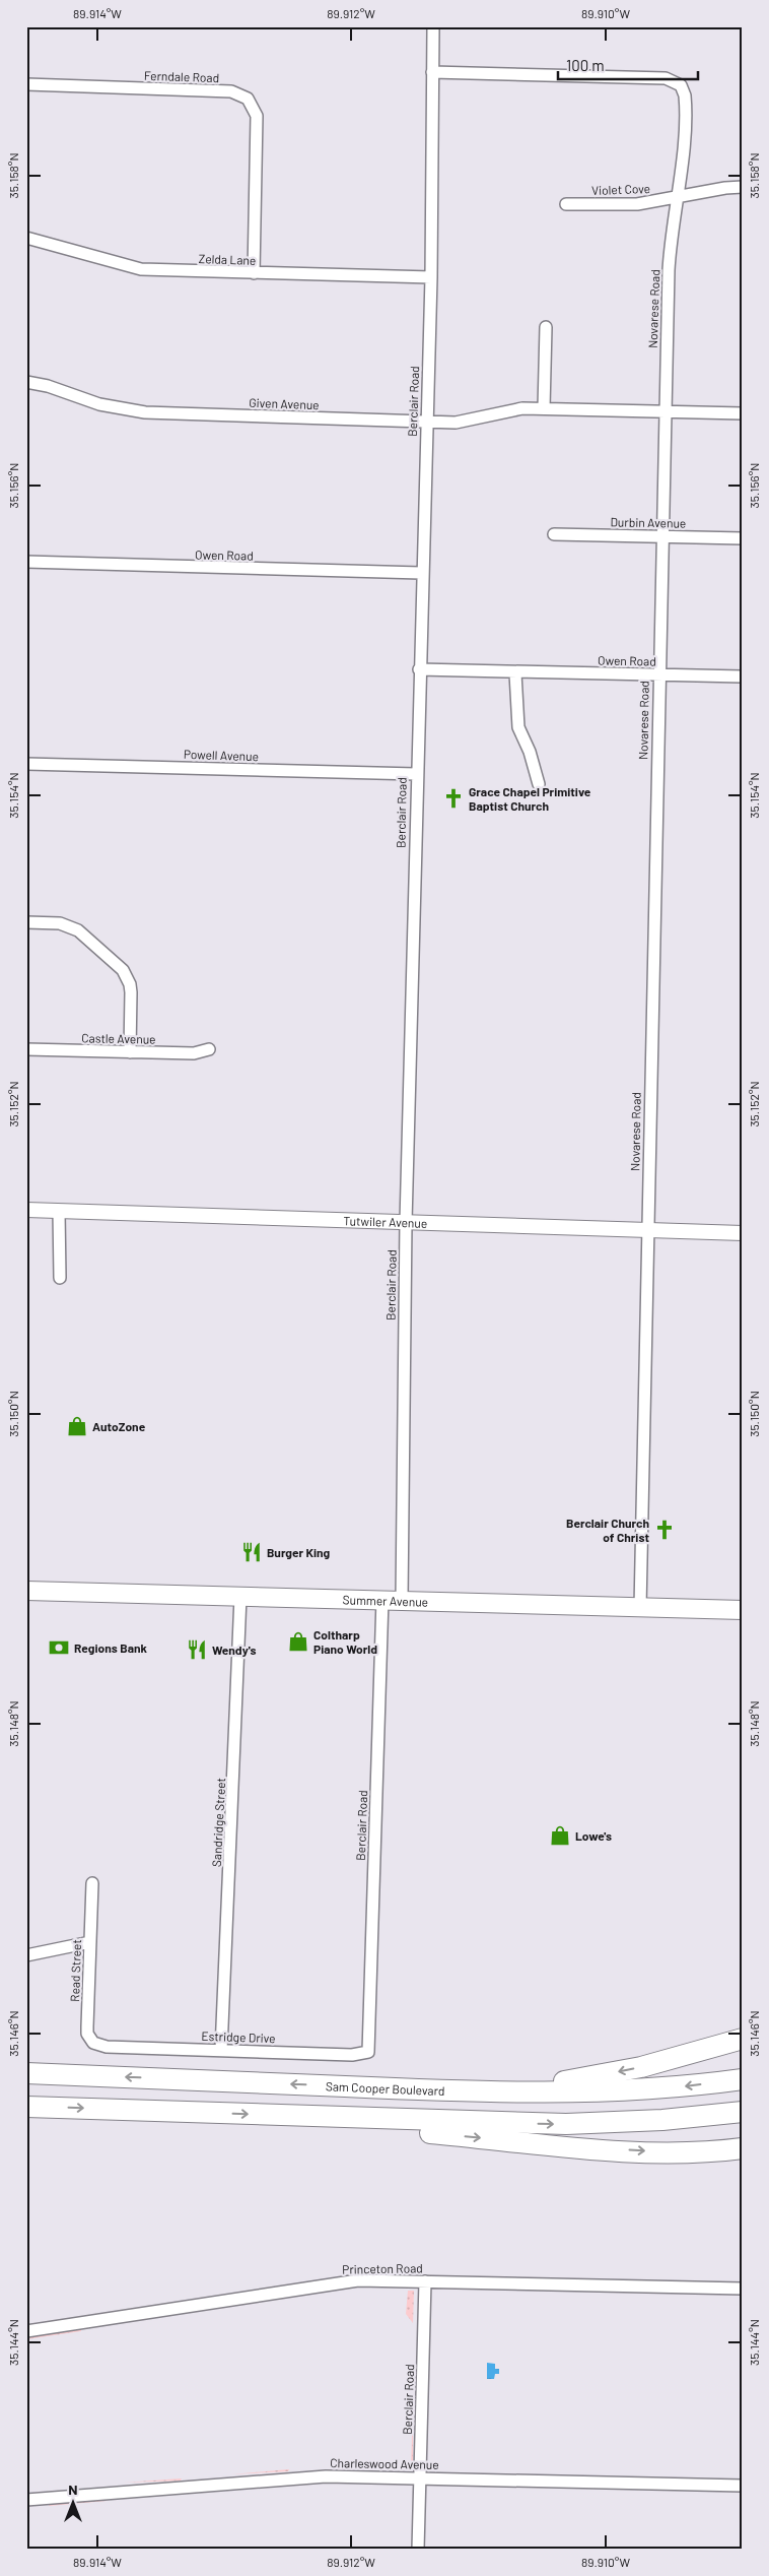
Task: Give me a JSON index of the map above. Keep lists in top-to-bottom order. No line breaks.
{"streets":{"highway":["Sam Cooper Boulevard"],"main road":["Summer Avenue"],"street":["Ferndale Road","Violet Cove","Zelda Lane","Novarese Road","Berclair Road","Given Avenue","Durbin Avenue","Owen Road","Powell Avenue","Castle Avenue","Tutwiler Avenue","Sandridge Street","Read Street","Estridge Drive","Princeton Road","Charleswood Avenue"]},"crossings":[["Ferndale Road","Zelda Lane"],["Violet Cove","Novarese Road"],["Zelda Lane","Berclair Road"],["Novarese Road","Berclair Road"],["Novarese Road","Given Avenue"],["Novarese Road","Durbin Avenue"],["Novarese Road","Owen Road"],["Novarese Road","Tutwiler Avenue"],["Novarese Road","Summer Avenue"],["Berclair Road","Given Avenue"],["Berclair Road","Owen Road"],["Berclair Road","Powell Avenue"],["Berclair Road","Tutwiler Avenue"],["Berclair Road","Summer Avenue"],["Berclair Road","Estridge Drive"],["Berclair Road","Princeton Road"],["Berclair Road","Charleswood Avenue"],["Summer Avenue","Sandridge Street"],["Sandridge Street","Estridge Drive"],["Read Street","Estridge Drive"]],"places":{"church":["Grace Chapel Primitive Baptist Church","Berclair Church of Christ"],"shop":["AutoZone","Coltharp Piano World","Lowe's"],"restaurant":["Burger King","Wendy's"],"bank":["Regions Bank"]},"scale_bar":"100 m","north":"top","coordinates":["89.914°W","89.912°W","89.910°W","35.158°N","35.156°N","35.154°N","35.152°N","35.150°N","35.148°N","35.146°N","35.144°N"]}
